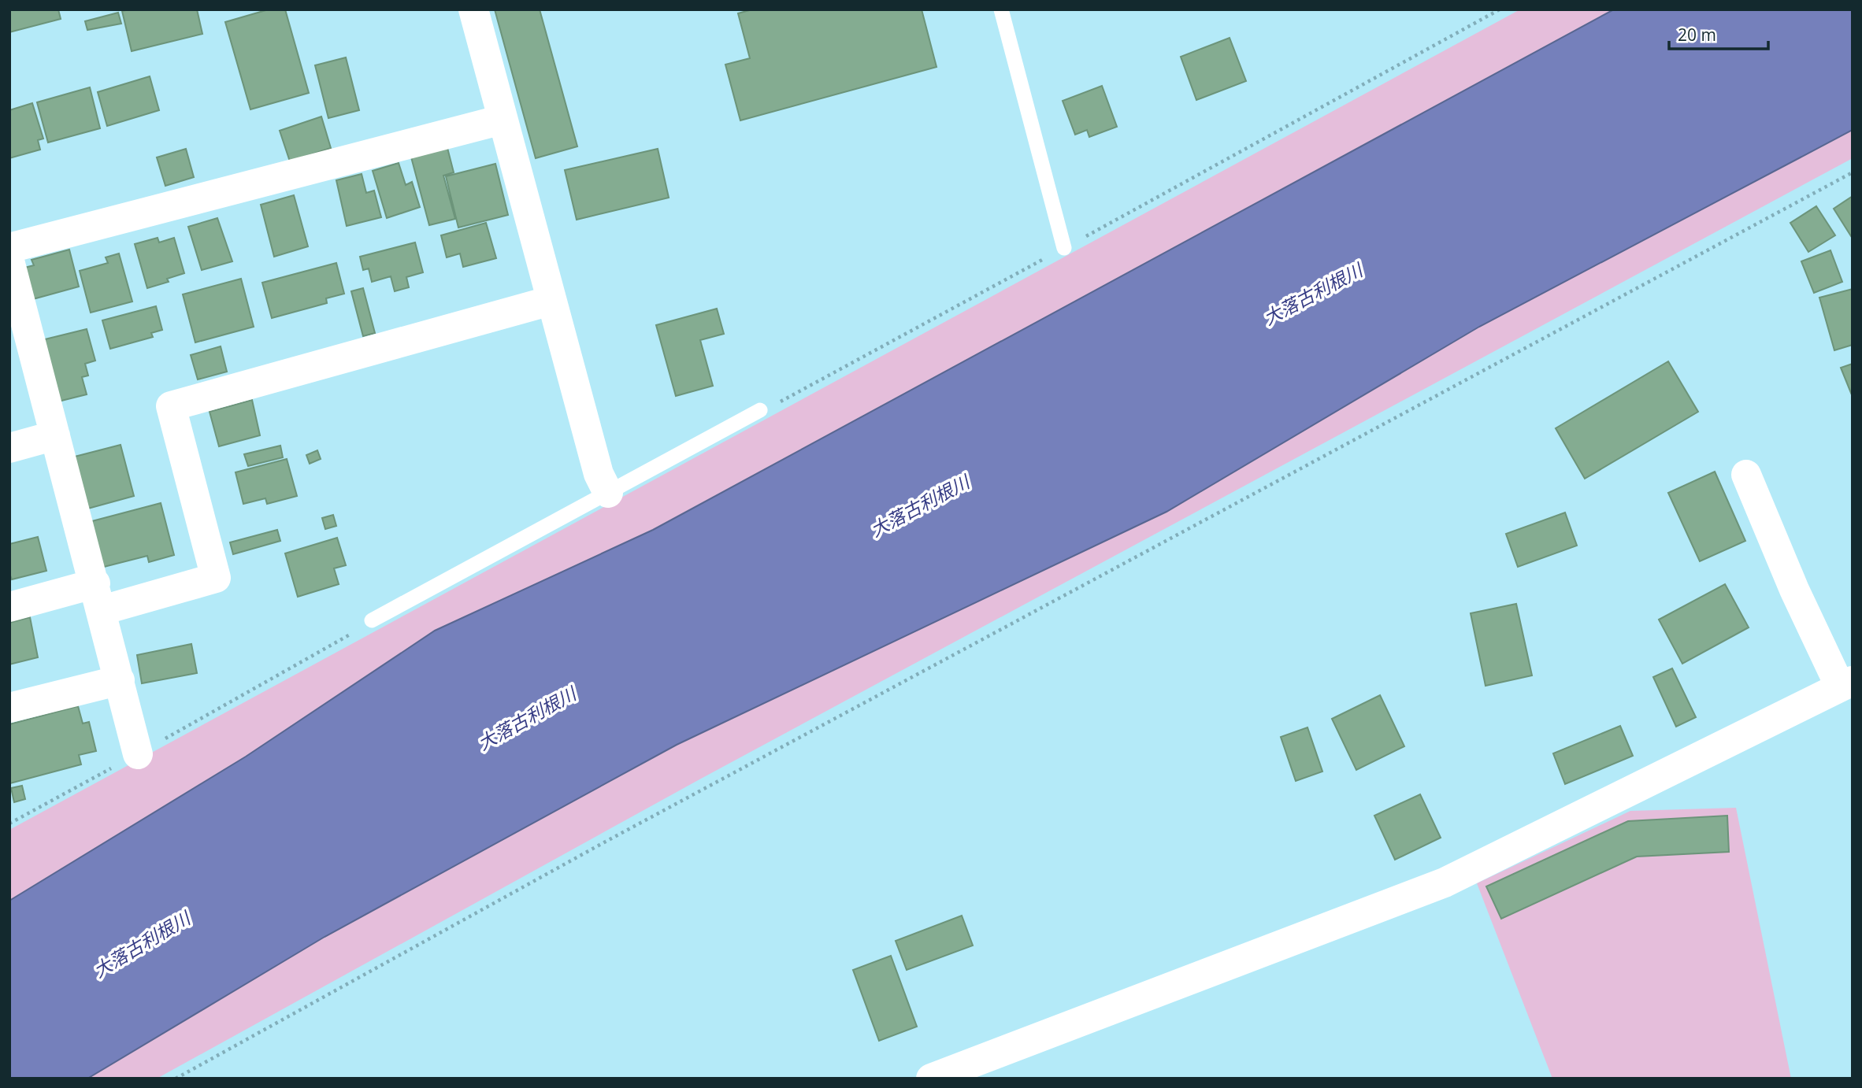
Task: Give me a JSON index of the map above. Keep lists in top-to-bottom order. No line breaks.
{"water":["大落古利根川"],"scale_bar":"20 m"}
